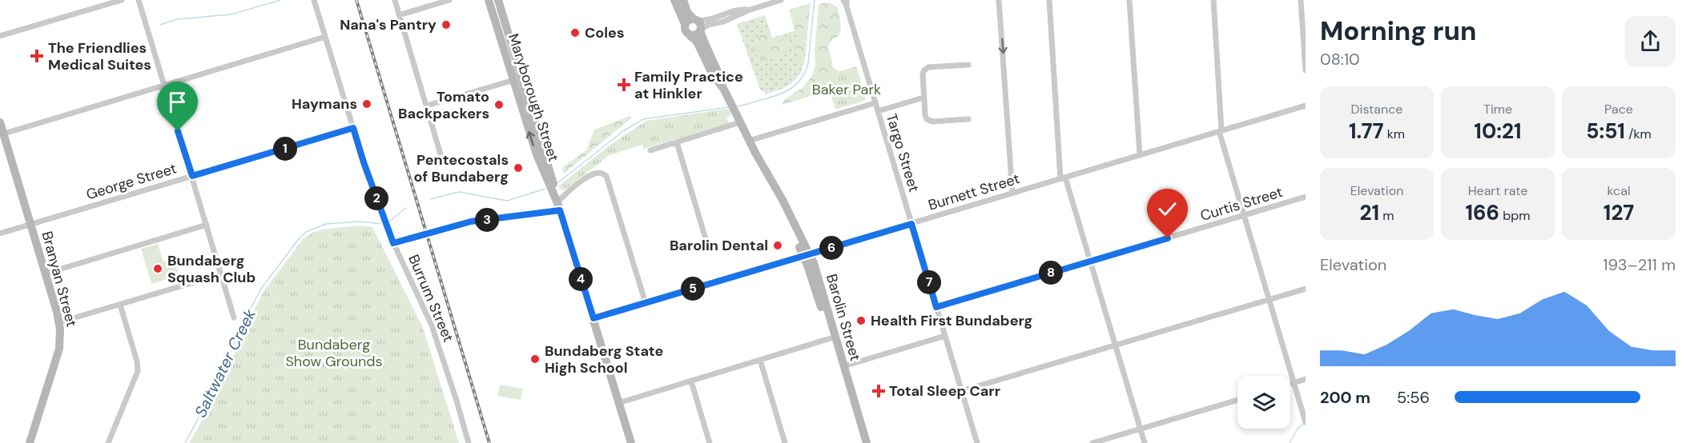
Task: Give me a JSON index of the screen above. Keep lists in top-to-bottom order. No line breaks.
{"streets":{"street":["Maryborough Street","Targo Street","George Street","Burnett Street","Curtis Street","Branyan Street","Burrum Street","Barolin Street"]},"crossings":[["Maryborough Street","Burnett Street"],["Targo Street","Burnett Street"],["Targo Street","Curtis Street"],["George Street","Branyan Street"],["George Street","Burrum Street"],["Burnett Street","Barolin Street"]],"water":["Saltwater Creek"],"parks":["Baker Park","Bundaberg Show Grounds"],"places":{"other":["Nana's Pantry","Coles","Haymans","Tomato Backpackers","Pentecostals of Bundaberg","Barolin Dental","Bundaberg Squash Club","Health First Bundaberg","Bundaberg State High School"],"health":["The Friendlies Medical Suites","Family Practice at Hinkler","Total Sleep Carr"]},"page":{"heading":["Morning run","08:10"],"stats":[["Distance","1.77 km"],["Time","10:21"],["Pace","5:51 /km"],["Elevation","21 m"],["Heart rate","166 bpm"],["kcal","127"]],"pins":["1","2","3","6","8","4","7","5"],"chart":["Elevation","193–211 m"],"list":[{"name":"200 m","note":"5:56"}]}}
